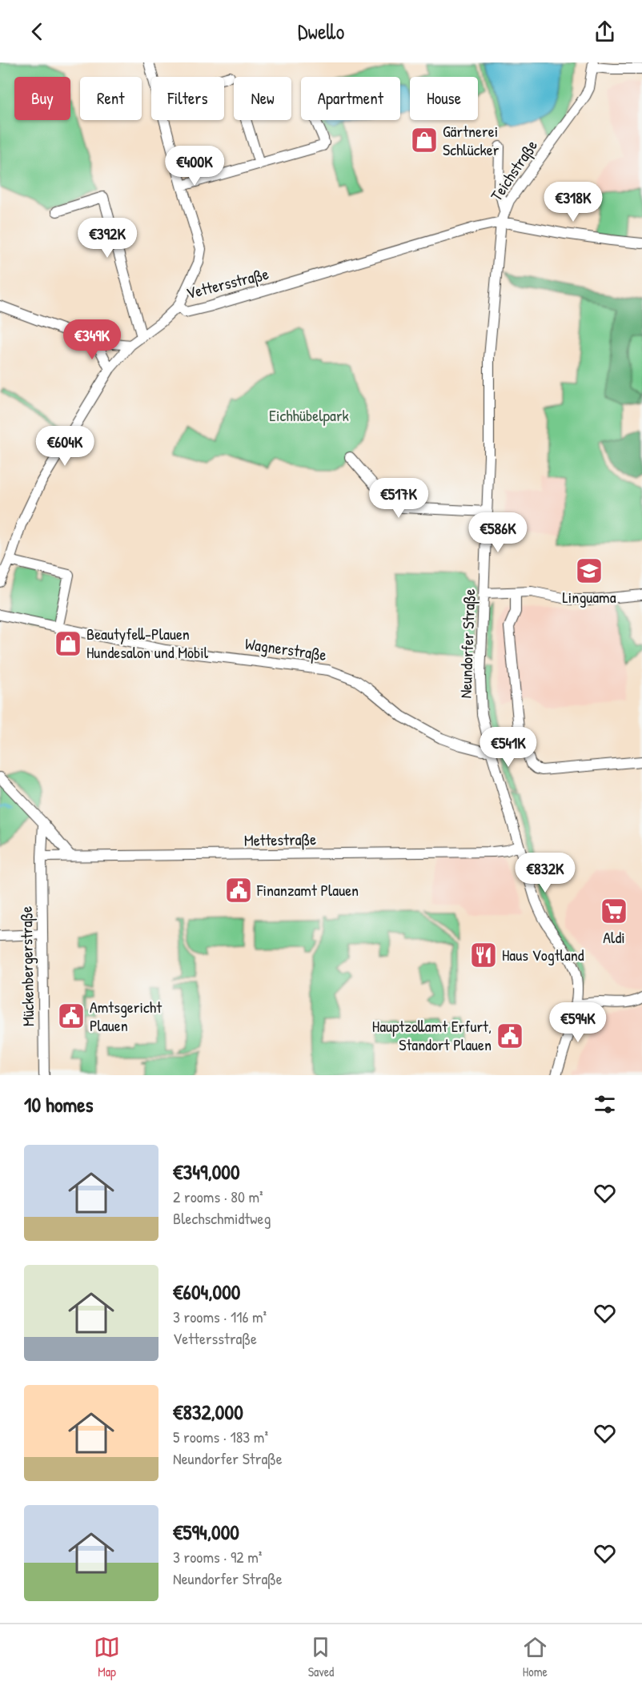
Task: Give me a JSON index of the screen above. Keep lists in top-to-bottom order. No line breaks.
{"streets":{"street":["Teichstraße","Vettersstraße","Neundorfer Straße","Wagnerstraße","Mettestraße","Mückenbergerstraße"]},"crossings":[["Teichstraße","Vettersstraße"],["Teichstraße","Neundorfer Straße"],["Vettersstraße","Neundorfer Straße"],["Neundorfer Straße","Wagnerstraße"],["Neundorfer Straße","Mettestraße"],["Mettestraße","Mückenbergerstraße"]],"parks":["Eichhübelpark"],"places":{"shop":["Gärtnerei Schlücker","Beautyfell-Plauen Hundesalon und Mobil"],"school or university":["Linguama"],"public building":["Finanzamt Plauen","Amtsgericht Plauen","Hauptzollamt Erfurt, Standort Plauen"],"supermarket":["Aldi"],"restaurant":["Haus Vogtland"]},"page":{"header":"Dwello","chip":["Buy","Rent","Filters","New","Apartment","House"],"price":["€400K","€318K","€392K","€349K","€604K","€517K","€586K","€541K","€832K","€594K"],"heading":"10 homes","list":[{"name":"€349,000","note":"2 rooms · 80 m² · Blechschmidtweg"},{"name":"€604,000","note":"3 rooms · 116 m² · Vettersstraße"},{"name":"€832,000","note":"5 rooms · 183 m² · Neundorfer Straße"},{"name":"€594,000","note":"3 rooms · 92 m² · Neundorfer Straße"}],"tabs":["Map","Saved","Home"]}}
